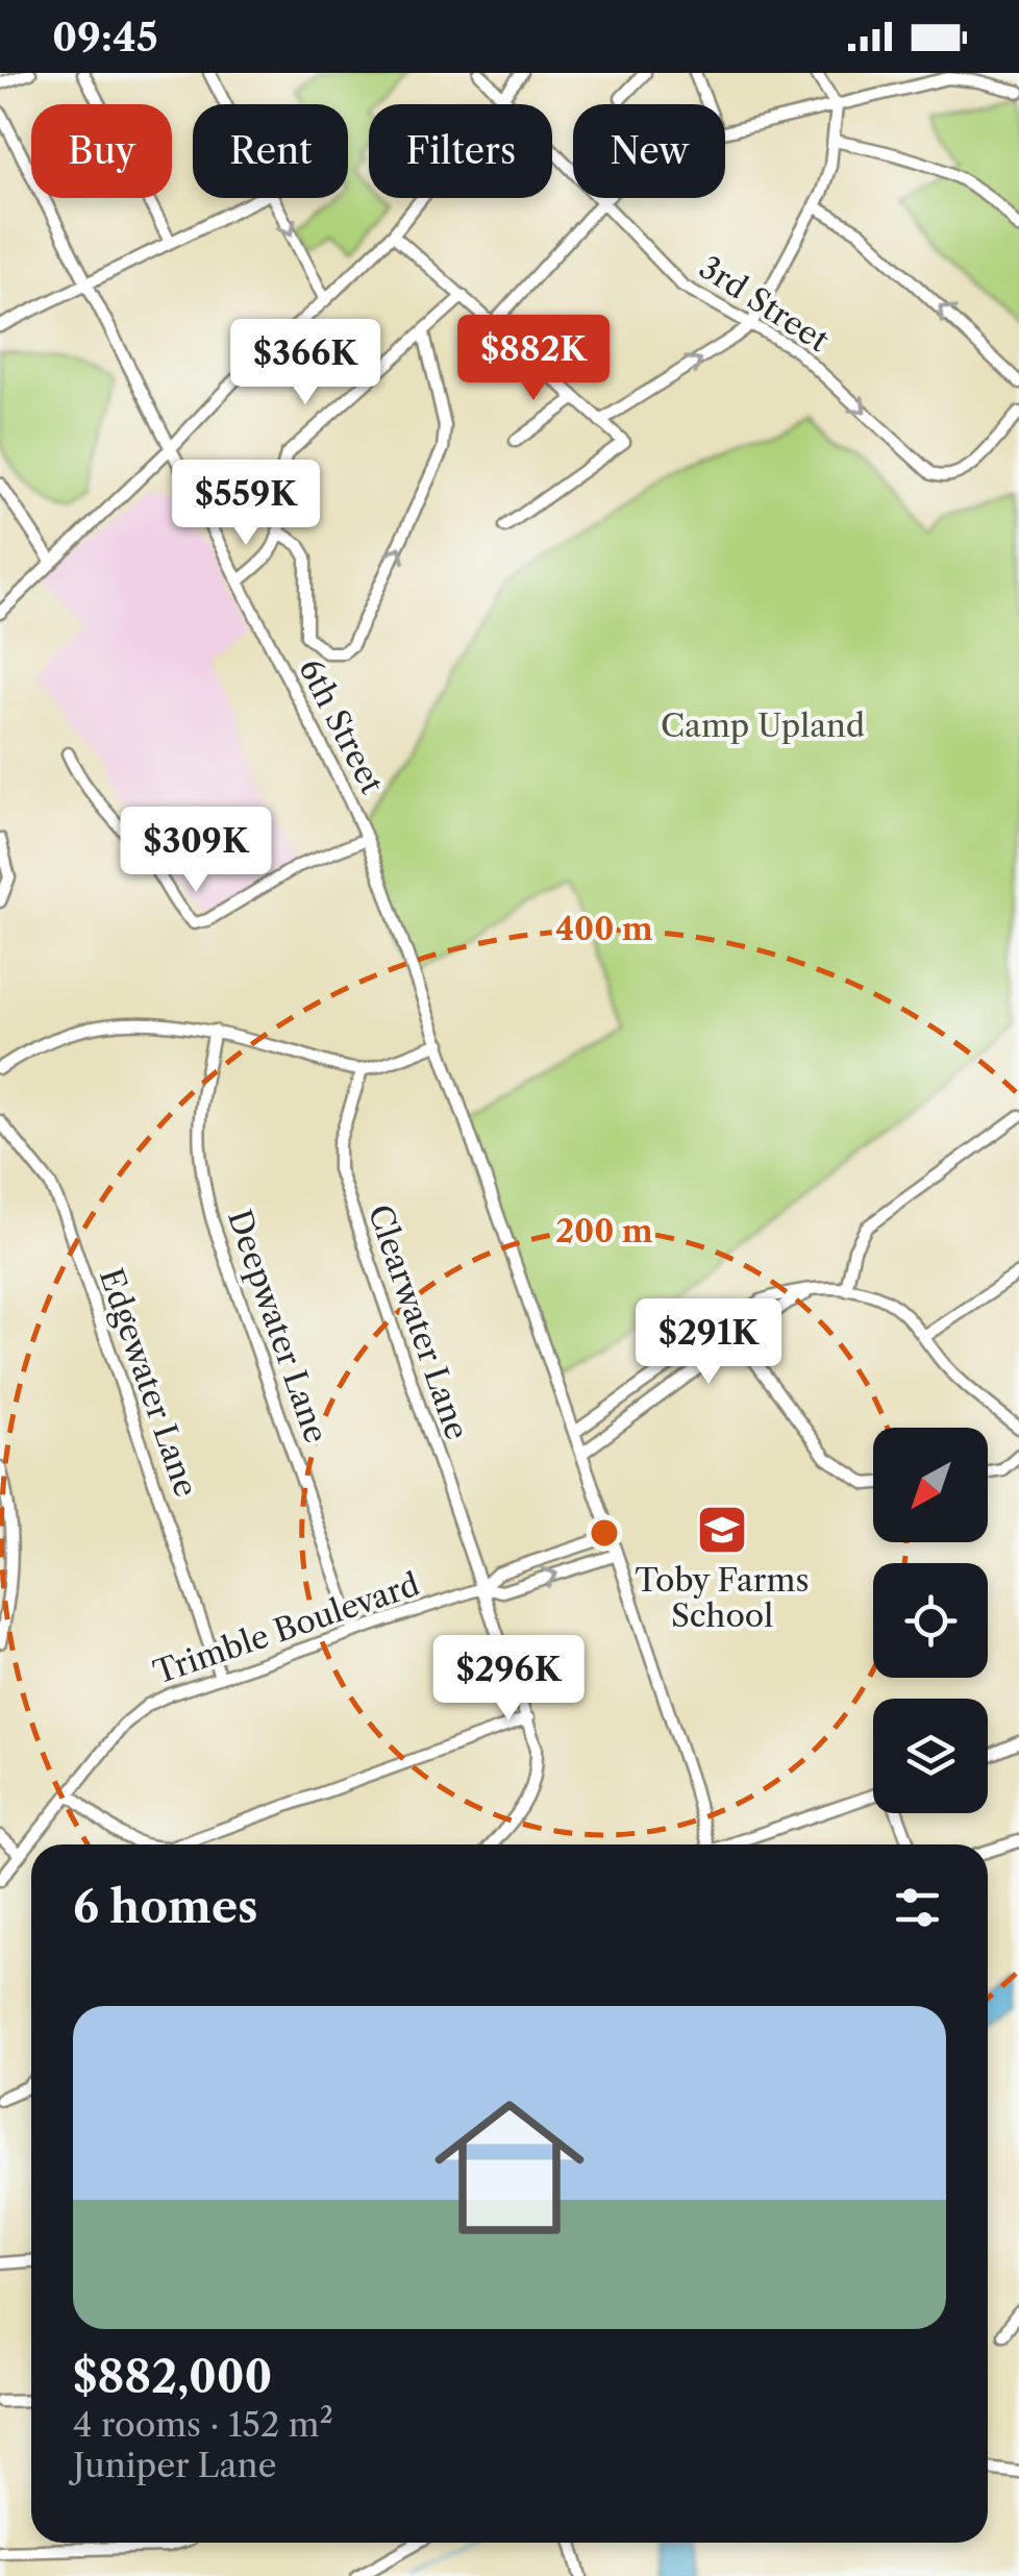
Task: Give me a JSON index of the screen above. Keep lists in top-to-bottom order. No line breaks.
{"streets":{"street":["3rd Street","6th Street","Clearwater Lane","Deepwater Lane","Edgewater Lane","Trimble Boulevard"]},"crossings":[["6th Street","Trimble Boulevard"],["Clearwater Lane","Trimble Boulevard"],["Deepwater Lane","Trimble Boulevard"],["Edgewater Lane","Trimble Boulevard"]],"one_way":["3rd Street"],"parks":["Camp Upland"],"places":{"school or university":["Toby Farms School"]},"north":"bottom left","page":{"status":"09:45","chip":["Buy","Rent","Filters","New"],"price":["$882K","$366K","$559K","$309K","$291K","$296K"],"heading":"6 homes","list":[{"name":"$882,000","note":"4 rooms · 152 m² · Juniper Lane"}]},"rings":["400 m","200 m"]}
